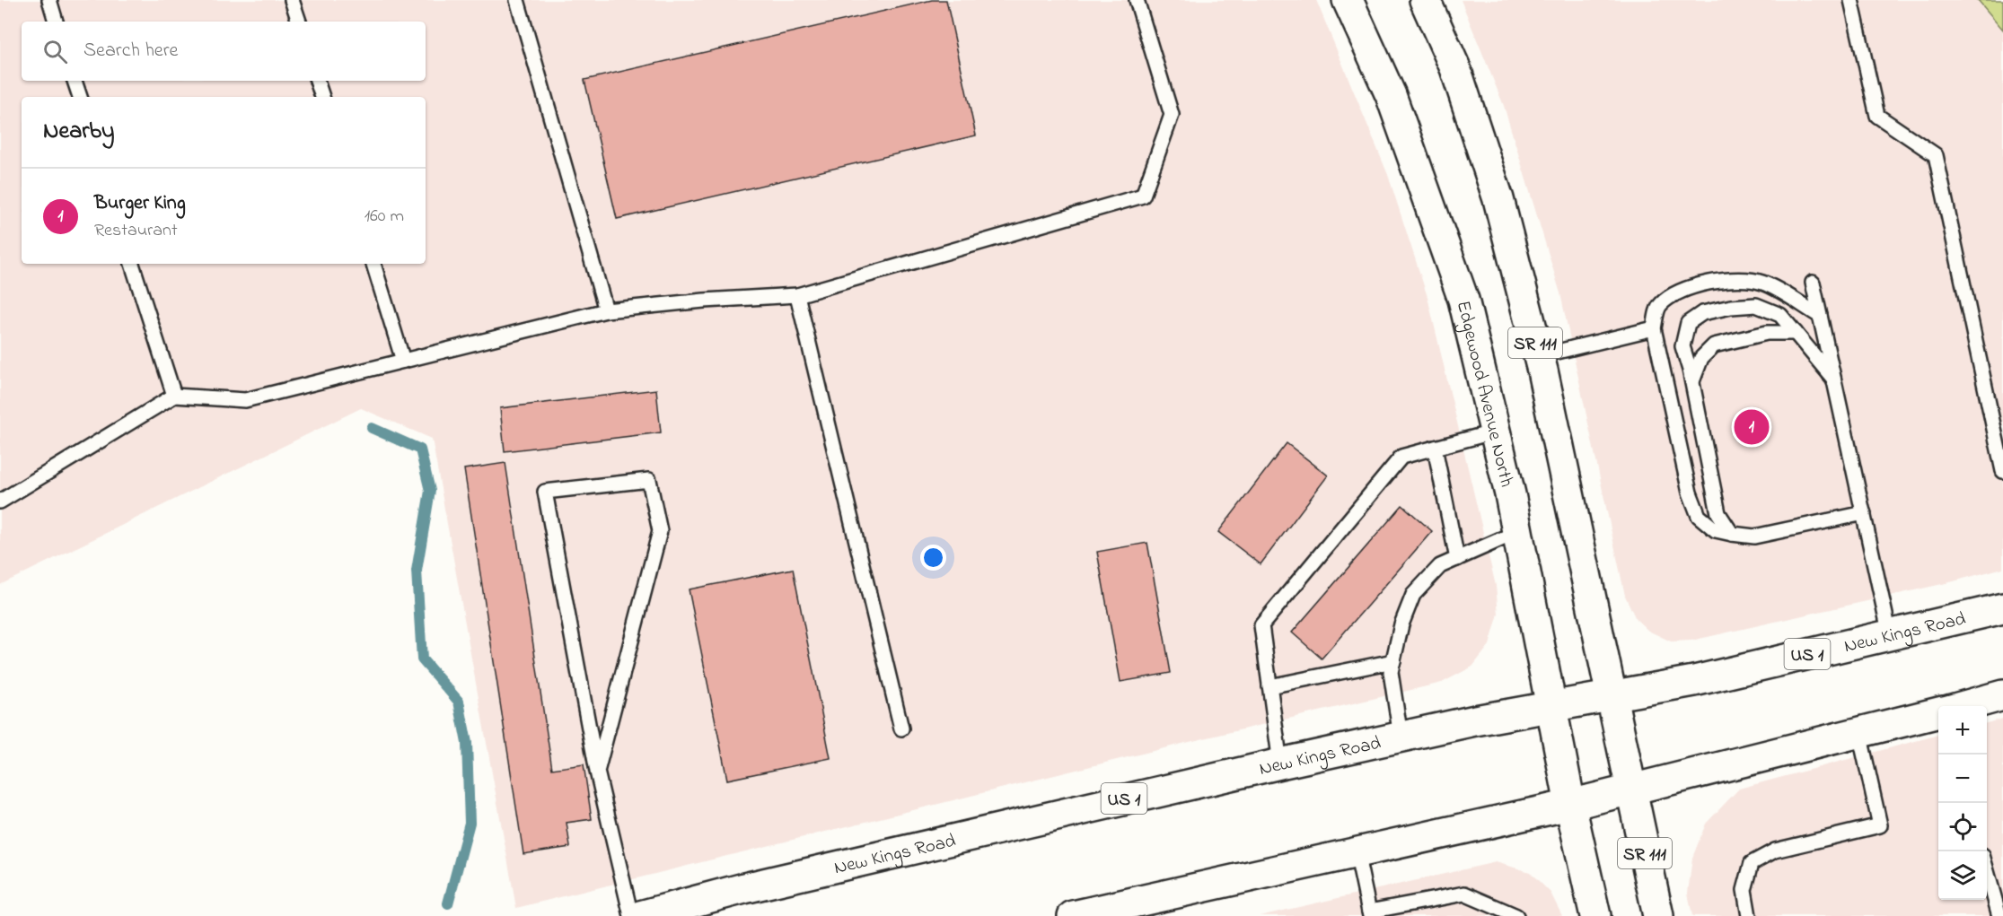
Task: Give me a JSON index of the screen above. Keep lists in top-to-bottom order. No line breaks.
{"streets":{"main road":["SR 111","Edgewood Avenue North","New Kings Road","US 1"]},"crossings":[["SR 111","New Kings Road"],["Edgewood Avenue North","New Kings Road"]],"page":{"search":"Search here","heading":"Nearby","list":[{"mark":"1","name":"Burger King","note":"Restaurant","value":"160 m"}],"pins":"1","map_buttons":["+","−"]}}
